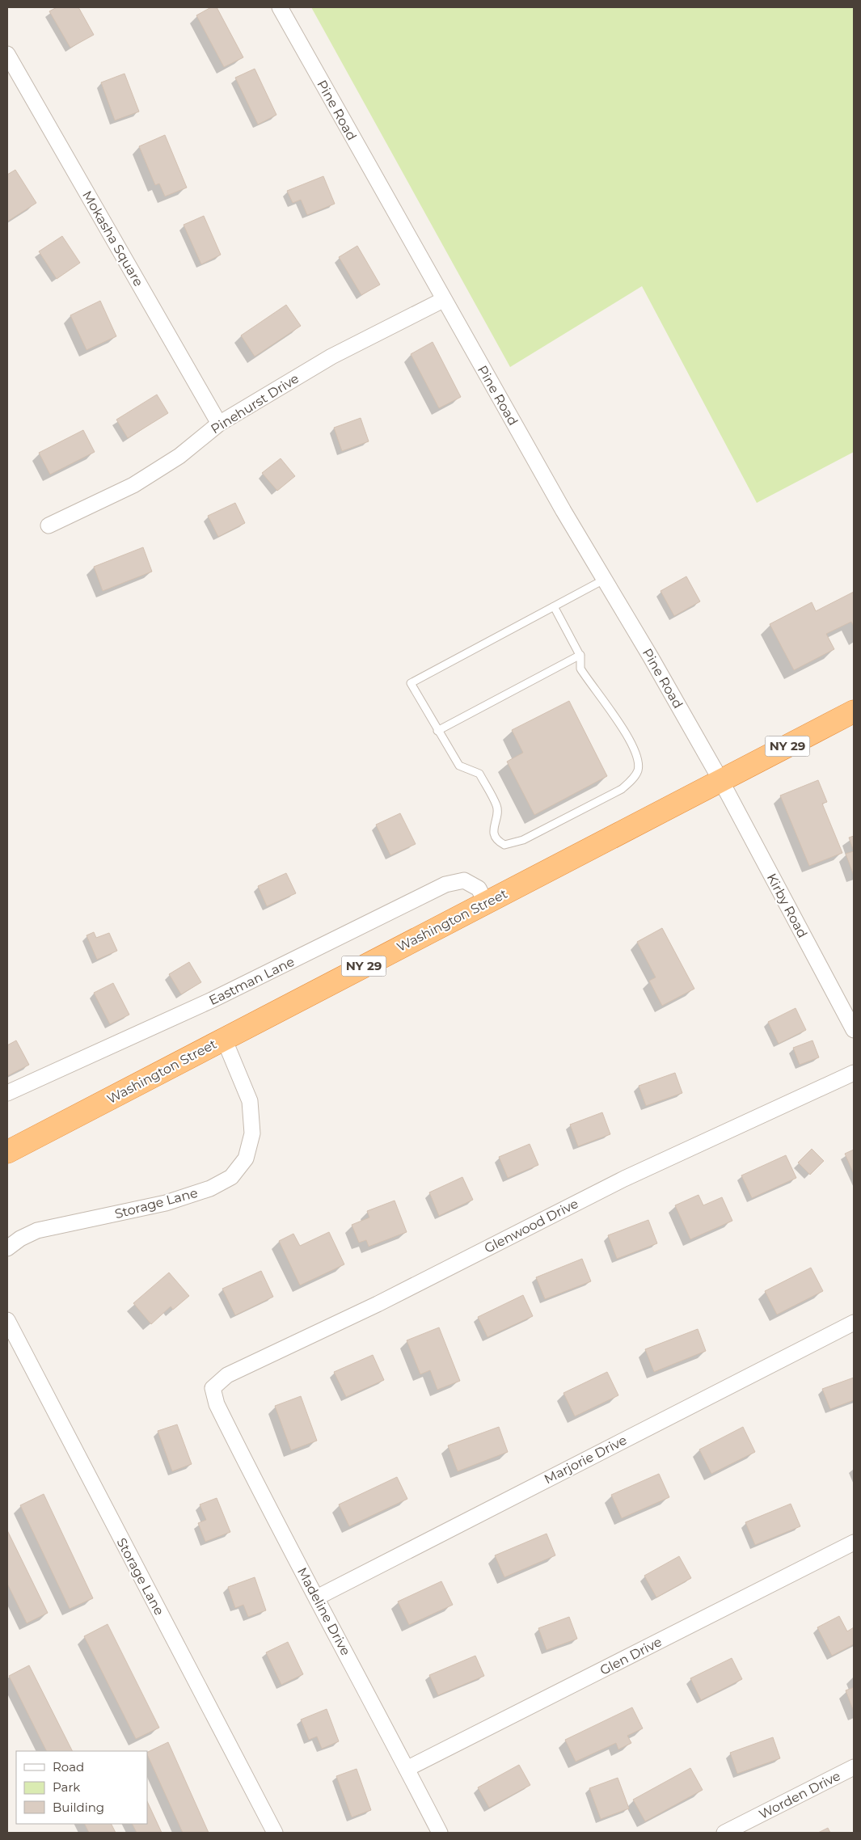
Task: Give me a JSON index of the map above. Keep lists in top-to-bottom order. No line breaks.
{"streets":{"highway":["NY 29","Washington Street"],"street":["Pine Road","Mokasha Square","Pinehurst Drive","Kirby Road","Eastman Lane","Storage Lane","Glenwood Drive","Marjorie Drive","Madeline Drive","Glen Drive","Worden Drive"]},"crossings":[["Pine Road","Pinehurst Drive"],["Pine Road","Kirby Road"],["Pine Road","Washington Street"],["Mokasha Square","Pinehurst Drive"],["Kirby Road","Washington Street"],["Washington Street","Eastman Lane"],["Washington Street","Storage Lane"],["Glenwood Drive","Madeline Drive"],["Marjorie Drive","Madeline Drive"],["Madeline Drive","Glen Drive"]],"legend":["Road","Park","Building"]}
